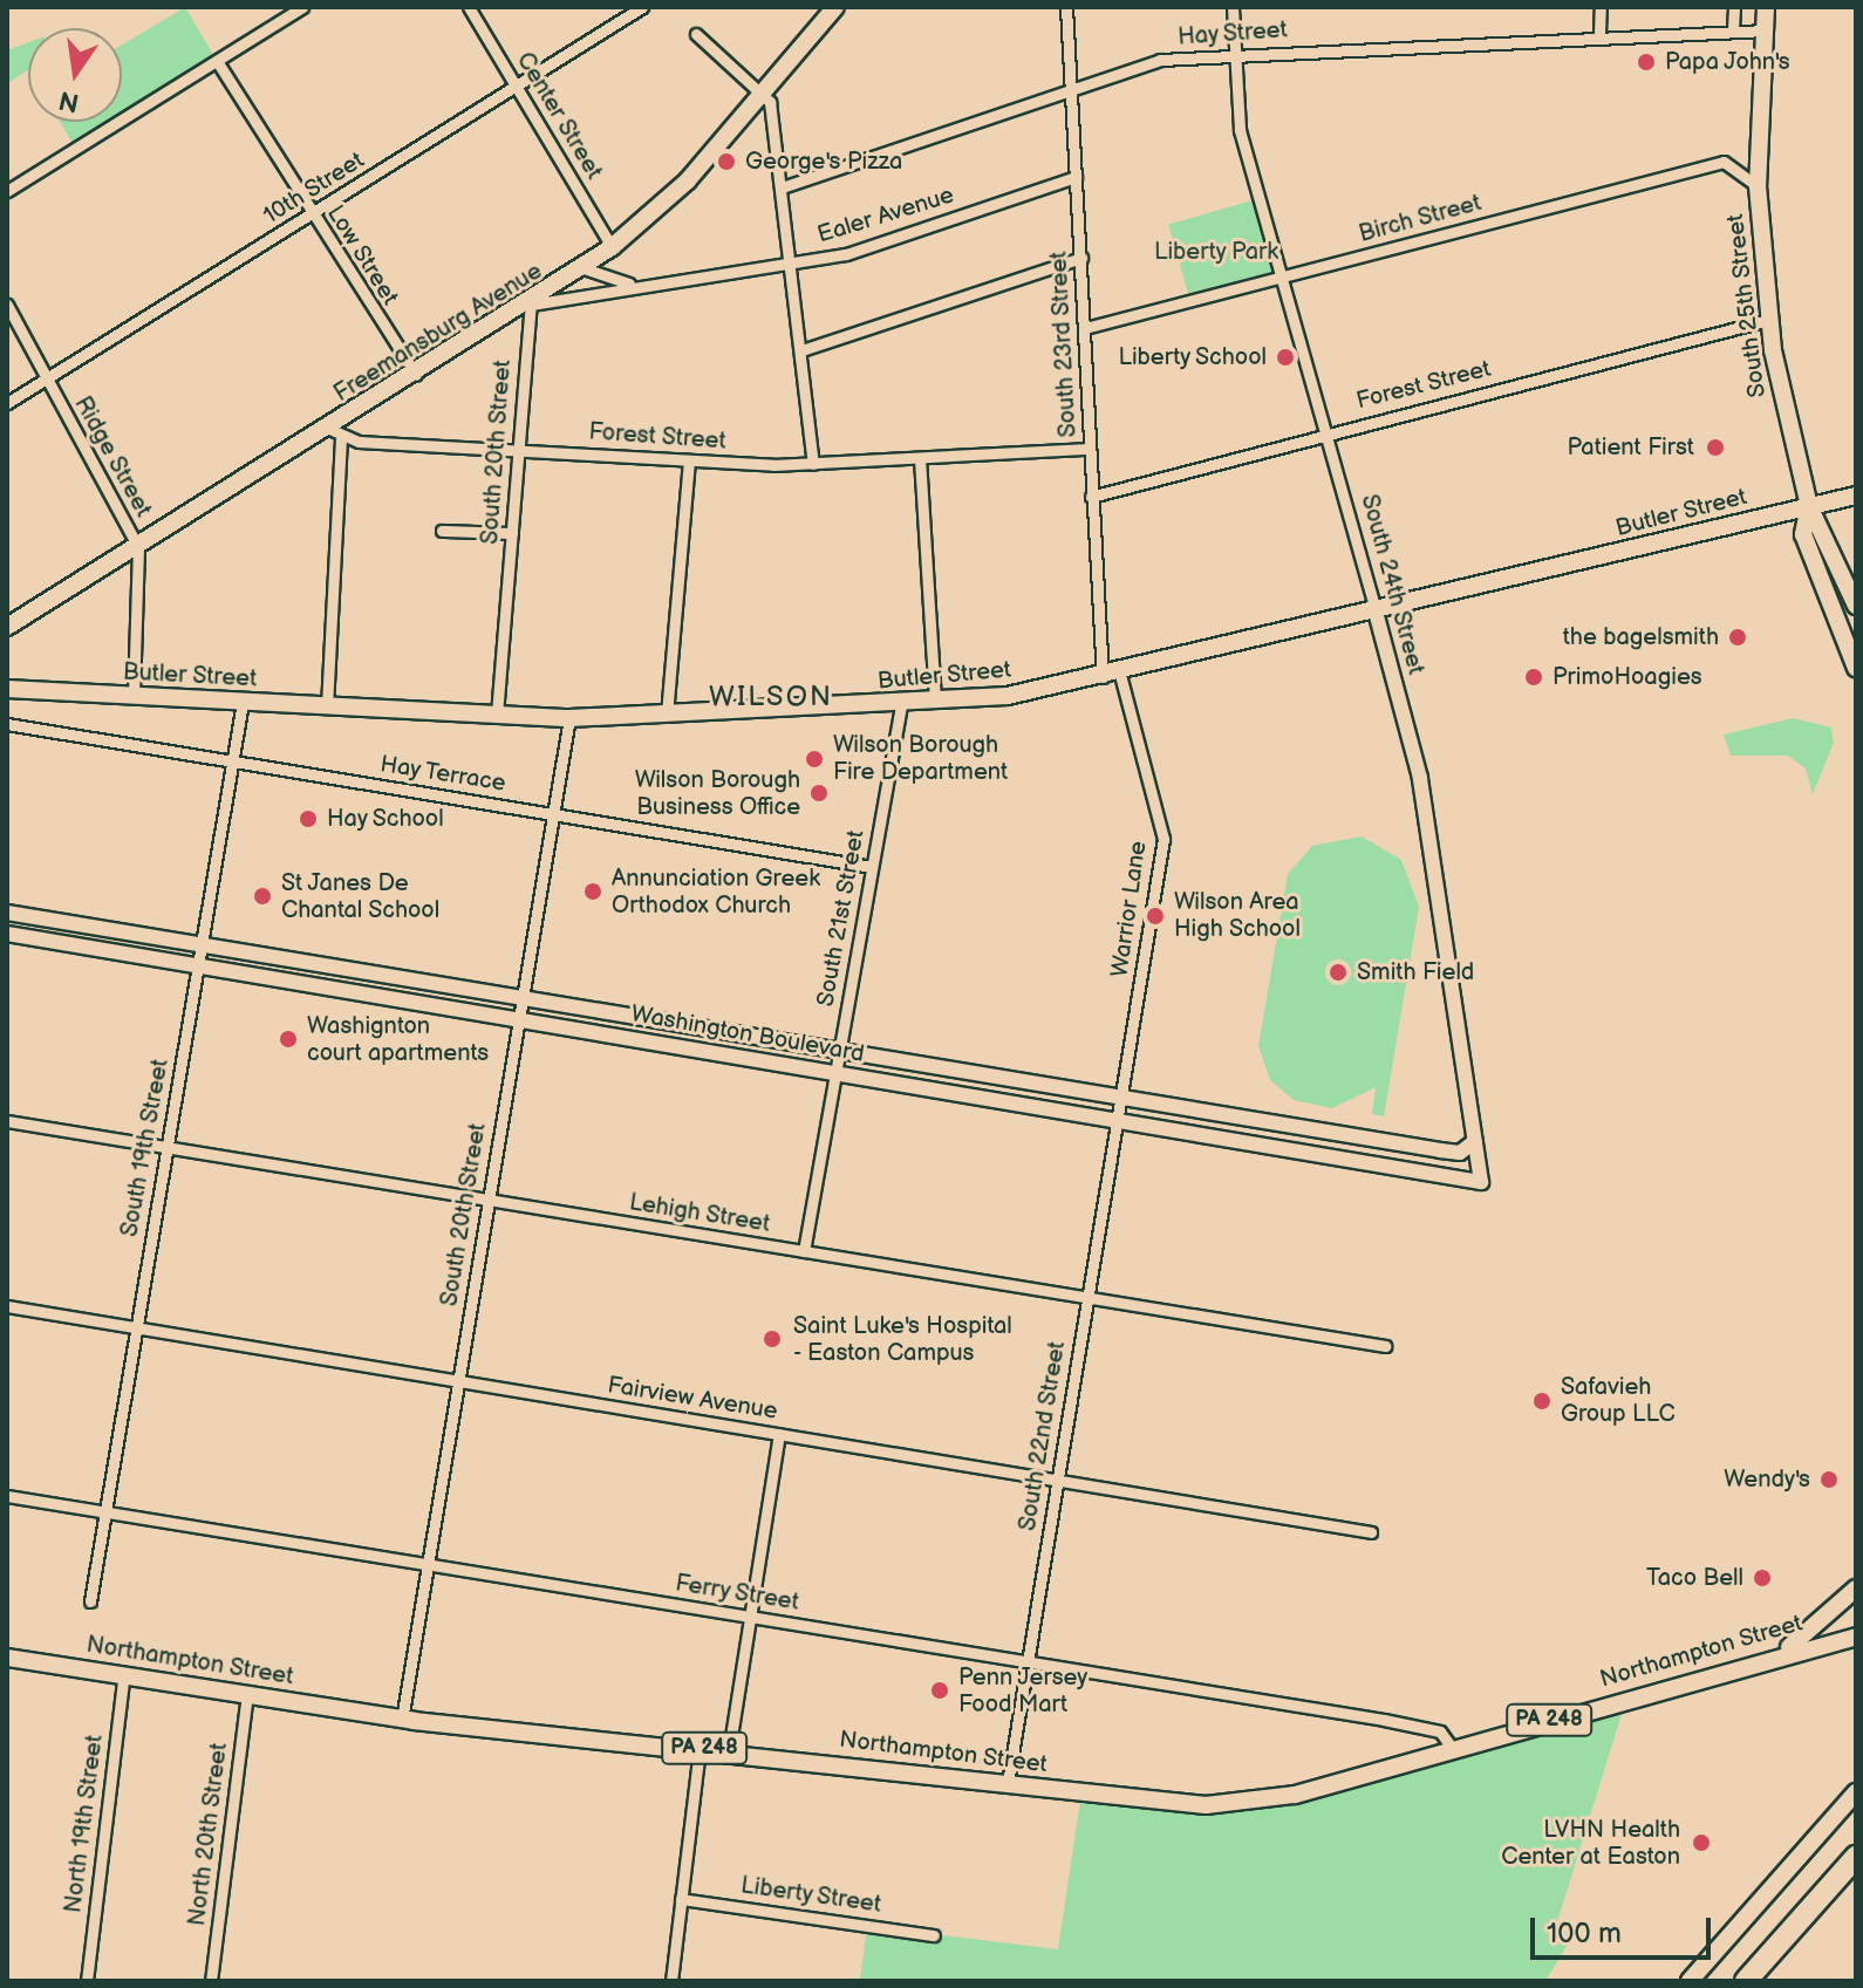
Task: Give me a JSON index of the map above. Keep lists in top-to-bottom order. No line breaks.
{"streets":{"main road":["South 25th Street","Freemansburg Avenue","Butler Street","Northampton Street","PA 248"],"street":["Hay Street","Center Street","10th Street","Ealer Avenue","Birch Street","Low Street","South 23rd Street","Forest Street","South 20th Street","Ridge Street","South 24th Street","Hay Terrace","Warrior Lane","South 21st Street","Washington Boulevard","South 19th Street","Lehigh Street","Fairview Avenue","South 22nd Street","Ferry Street","North 19th Street","North 20th Street","Liberty Street"]},"crossings":[["Hay Street","South 25th Street"],["Hay Street","South 23rd Street"],["Hay Street","South 24th Street"],["Center Street","10th Street"],["Center Street","Freemansburg Avenue"],["10th Street","Low Street"],["10th Street","Ridge Street"],["Ealer Avenue","Freemansburg Avenue"],["Ealer Avenue","South 23rd Street"],["Ealer Avenue","South 20th Street"],["Birch Street","South 25th Street"],["Birch Street","South 23rd Street"],["Birch Street","South 24th Street"],["Low Street","Freemansburg Avenue"],["South 25th Street","Forest Street"],["South 25th Street","Butler Street"],["Freemansburg Avenue","Forest Street"],["Freemansburg Avenue","South 20th Street"],["Freemansburg Avenue","Ridge Street"],["South 23rd Street","Forest Street"],["South 23rd Street","Butler Street"],["South 23rd Street","Warrior Lane"],["Forest Street","South 20th Street"],["Forest Street","South 24th Street"],["South 20th Street","Butler Street"],["South 20th Street","Hay Terrace"],["South 20th Street","Washington Boulevard"],["South 20th Street","Lehigh Street"],["South 20th Street","Fairview Avenue"],["South 20th Street","Ferry Street"],["South 20th Street","Northampton Street"],["Ridge Street","Butler Street"],["Butler Street","South 24th Street"],["Butler Street","Warrior Lane"],["Butler Street","South 21st Street"],["Butler Street","South 19th Street"],["South 24th Street","Washington Boulevard"],["Hay Terrace","South 21st Street"],["Hay Terrace","South 19th Street"],["Warrior Lane","Washington Boulevard"],["Warrior Lane","South 22nd Street"],["South 21st Street","Washington Boulevard"],["South 21st Street","Lehigh Street"],["Washington Boulevard","South 19th Street"],["Washington Boulevard","South 22nd Street"],["South 19th Street","Lehigh Street"],["South 19th Street","Fairview Avenue"],["South 19th Street","Ferry Street"],["Lehigh Street","South 22nd Street"],["Fairview Avenue","South 22nd Street"],["South 22nd Street","Ferry Street"],["South 22nd Street","Northampton Street"],["Ferry Street","Northampton Street"],["Northampton Street","North 19th Street"],["Northampton Street","North 20th Street"]],"districts":["WILSON"],"parks":["Liberty Park"],"places":["Papa John's","George's Pizza","Liberty School","Patient First","the bagelsmith","PrimoHoagies","Wilson Borough Fire Department","Wilson Borough Business Office","Hay School","Annunciation Greek Orthodox Church","St Janes De Chantal School","Wilson Area High School","Smith Field","Washignton court apartments","Saint Luke's Hospital - Easton Campus","Safavieh Group LLC","Wendy's","Taco Bell","Penn Jersey Food Mart","LVHN Health Center at Easton"],"scale_bar":"100 m","north":"bottom"}
